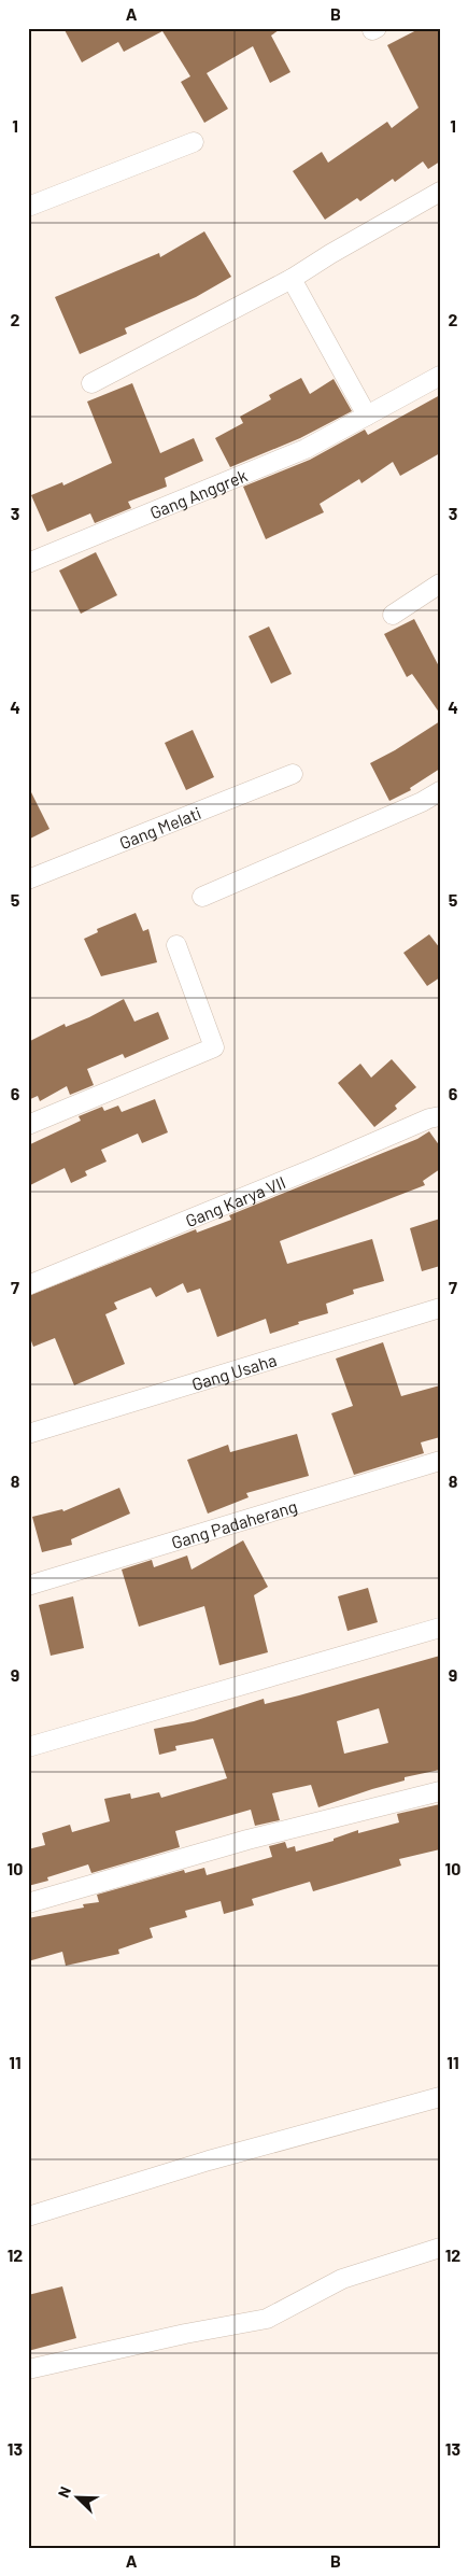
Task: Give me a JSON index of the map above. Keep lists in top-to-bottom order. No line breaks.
{"streets":{"street":["Gang Anggrek","Gang Melati","Gang Karya VII","Gang Usaha","Gang Padaherang"]},"north":"top left","grid":{"columns":["A","B"],"rows":["1","2","3","4","5","6","7","8","9","10","11","12","13"]}}
